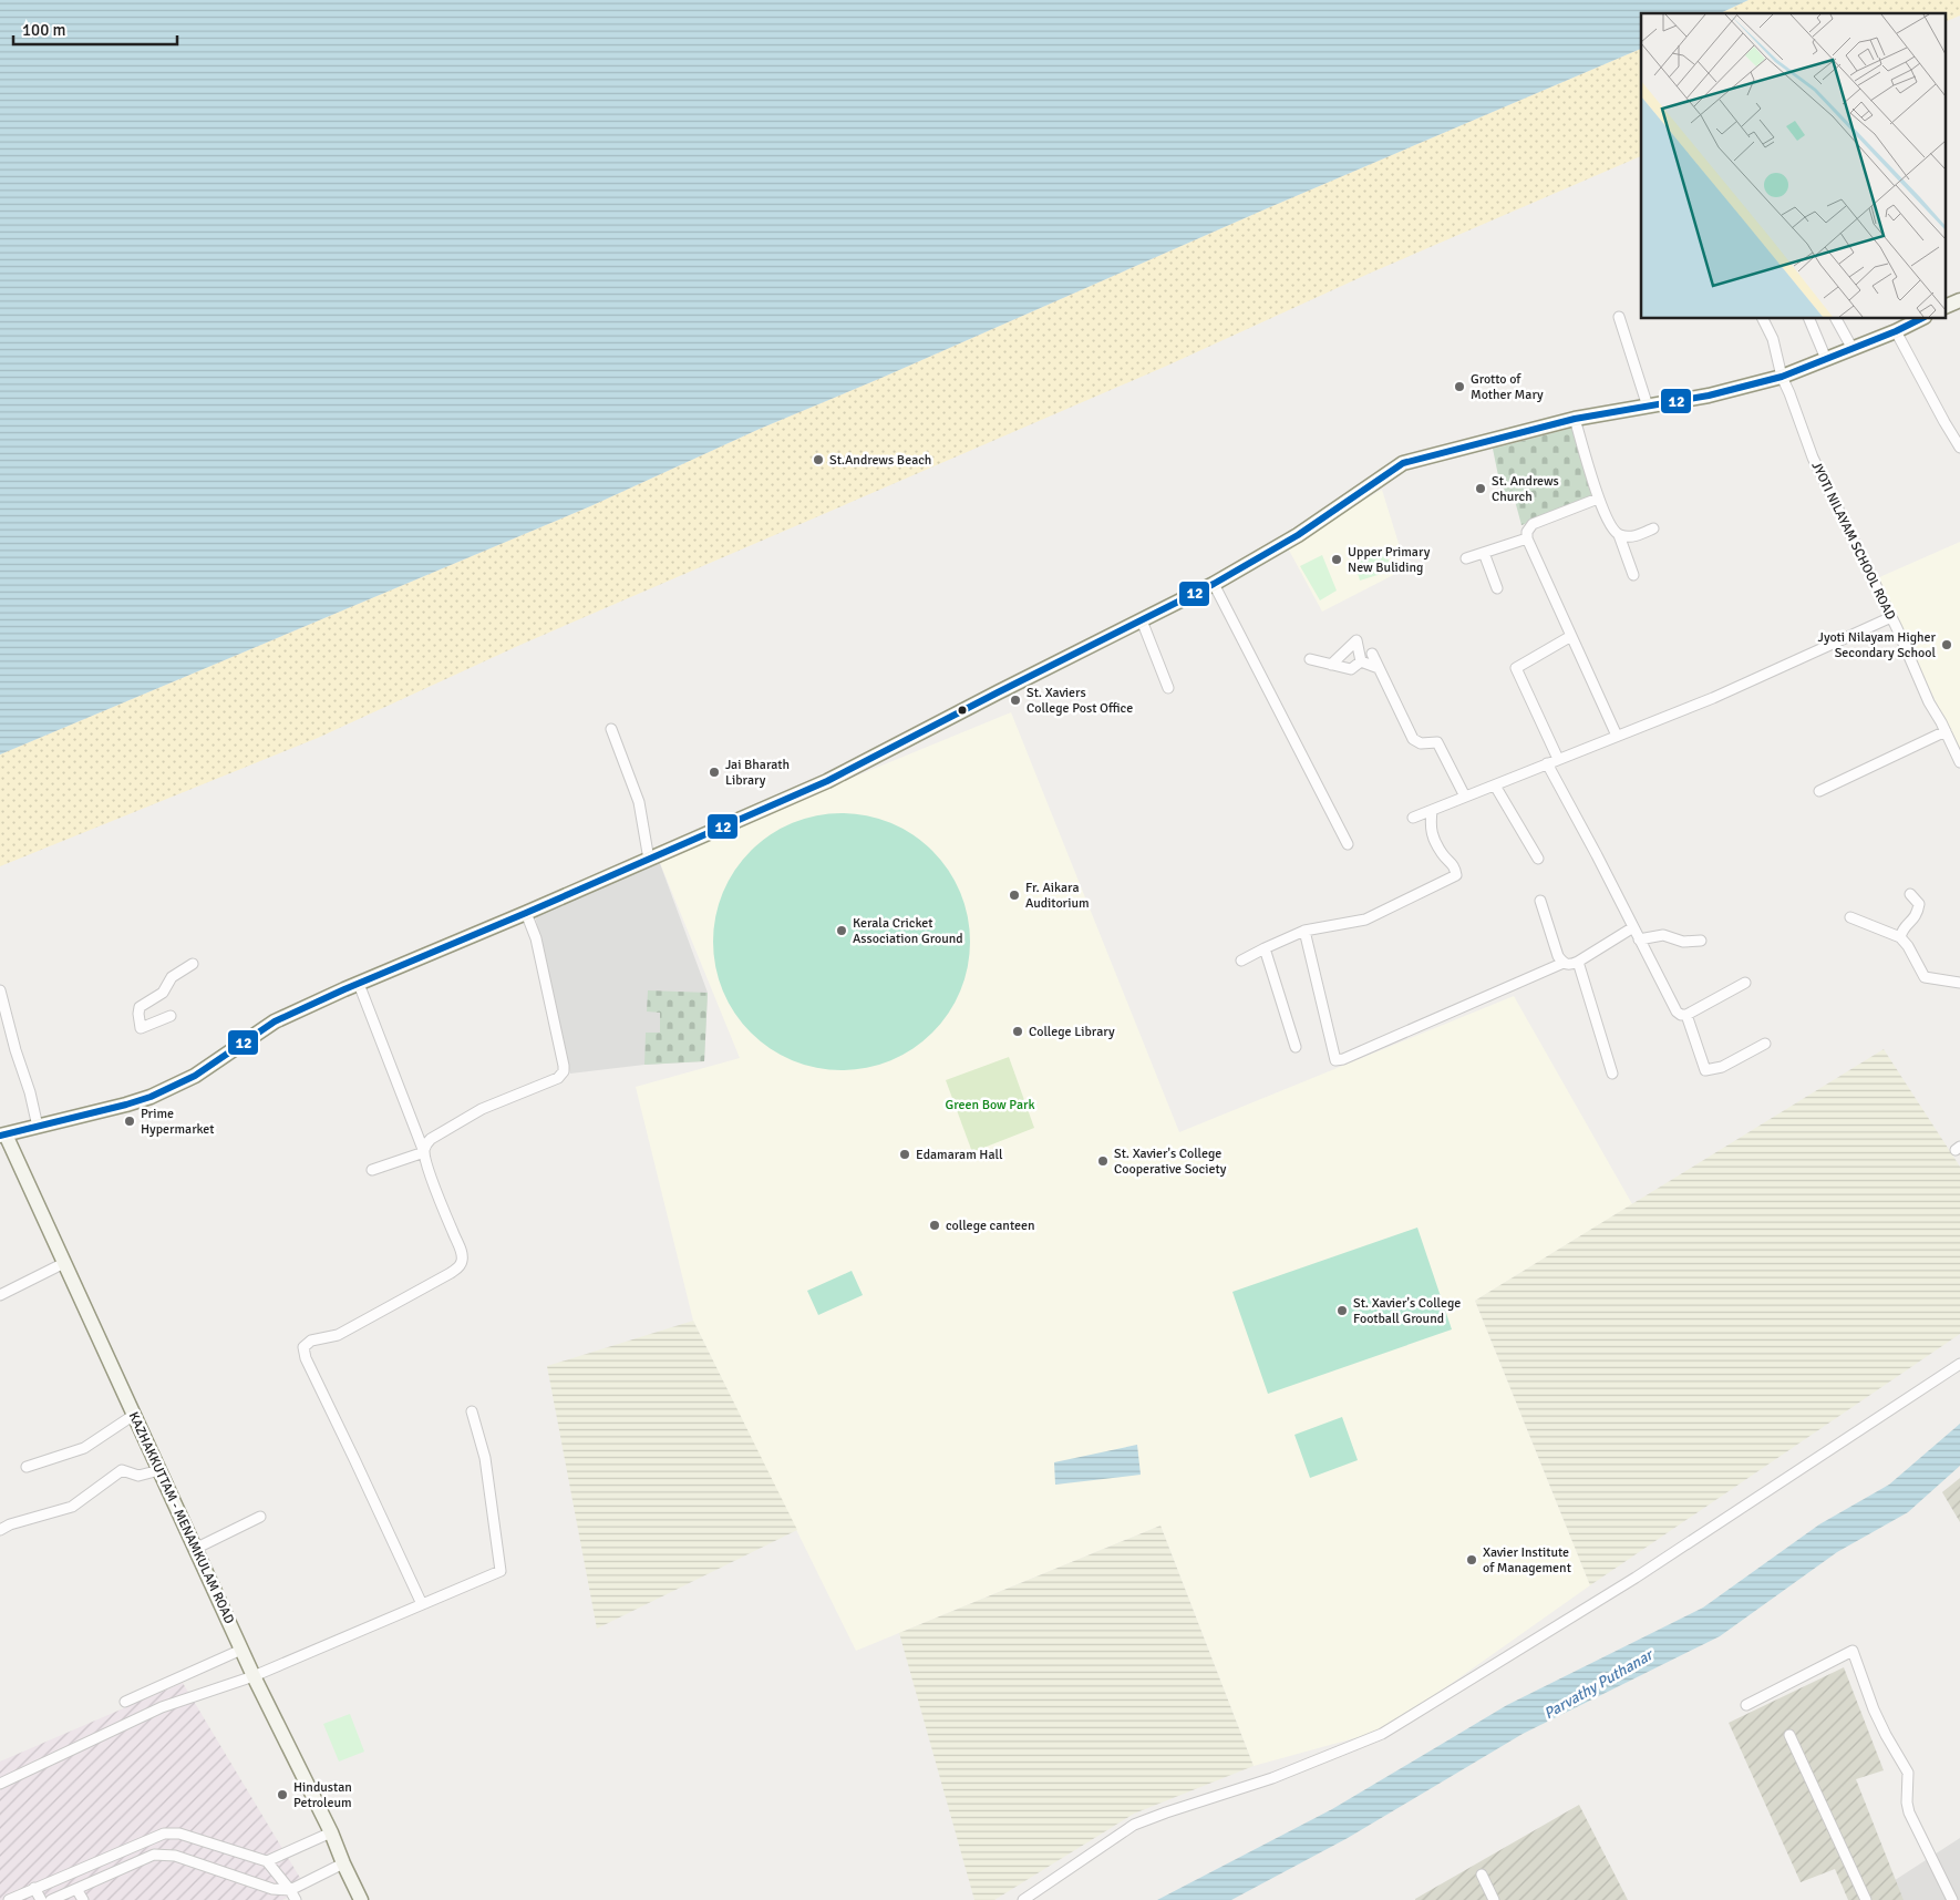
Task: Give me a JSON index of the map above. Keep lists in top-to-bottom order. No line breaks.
{"streets":{"main road":["KAZHAKKUTTAM - MENAMKULAM ROAD"],"street":["JYOTI NILAYAM SCHOOL ROAD"]},"water":["Parvathy Puthanar"],"parks":["Green Bow Park"],"places":["Grotto of Mother Mary","St.Andrews Beach","St. Andrews Church","Upper Primary New Buliding","Jyoti Nilayam Higher Secondary School","St. Xaviers College Post Office","Jai Bharath Library","Fr. Aikara Auditorium","Kerala Cricket Association Ground","College Library","Prime Hypermarket","Edamaram Hall","St. Xavier's College Cooperative Society","college canteen","St. Xavier's College Football Ground","Xavier Institute of Management","Hindustan Petroleum"],"lines":["transit line 12"],"scale_bar":"100 m"}
